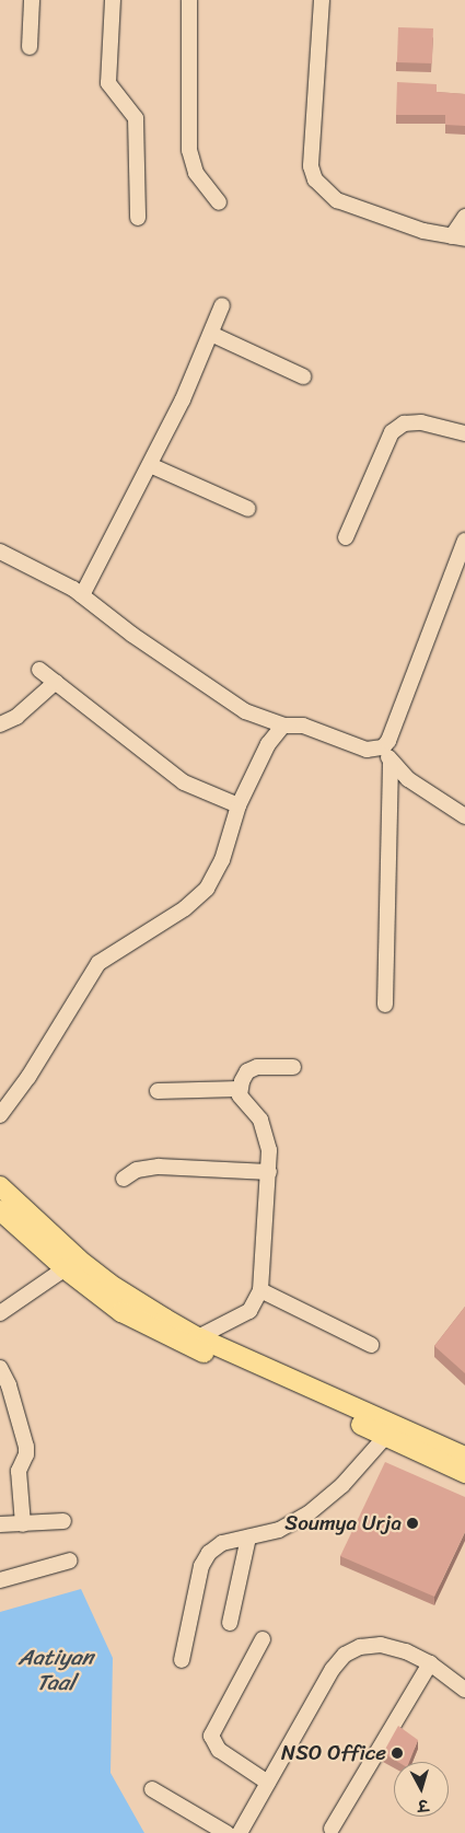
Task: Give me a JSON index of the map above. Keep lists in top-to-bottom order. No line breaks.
{"water":["Aatiyan Taal"],"places":["Soumya Urja","NSO Office"],"north":"bottom"}
